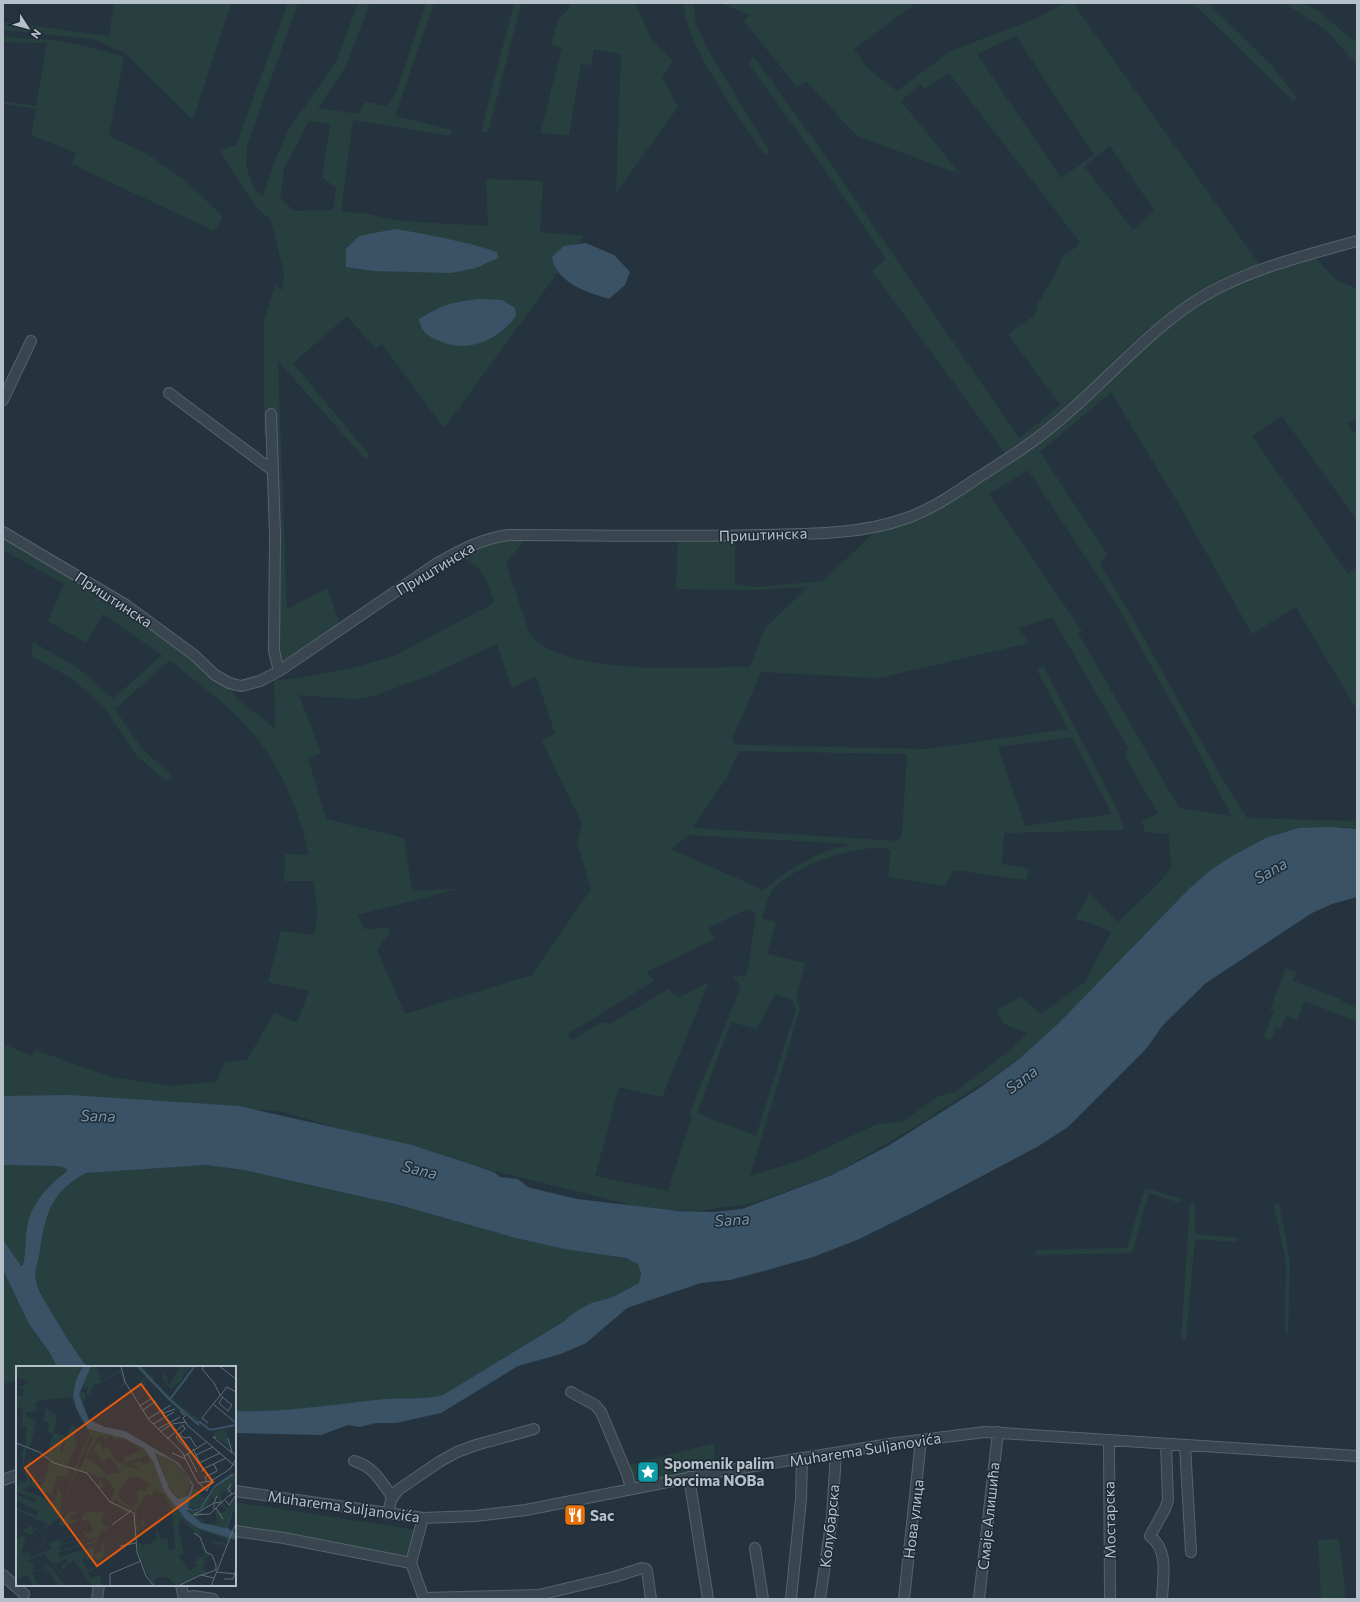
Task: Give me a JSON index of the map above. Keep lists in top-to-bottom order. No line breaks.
{"streets":{"street":["Приштинска","Muharema Suljanovića","Смаје Алишића","Нова улица","Мостарска","Колубарска"]},"crossings":[["Muharema Suljanovića","Смаје Алишића"],["Muharema Suljanovića","Нова улица"],["Muharema Suljanovića","Мостарска"],["Muharema Suljanovića","Колубарска"]],"water":["Sana"],"places":{"place":["Spomenik palim borcima NOBa"],"restaurant":["Sac"]},"north":"bottom right"}
